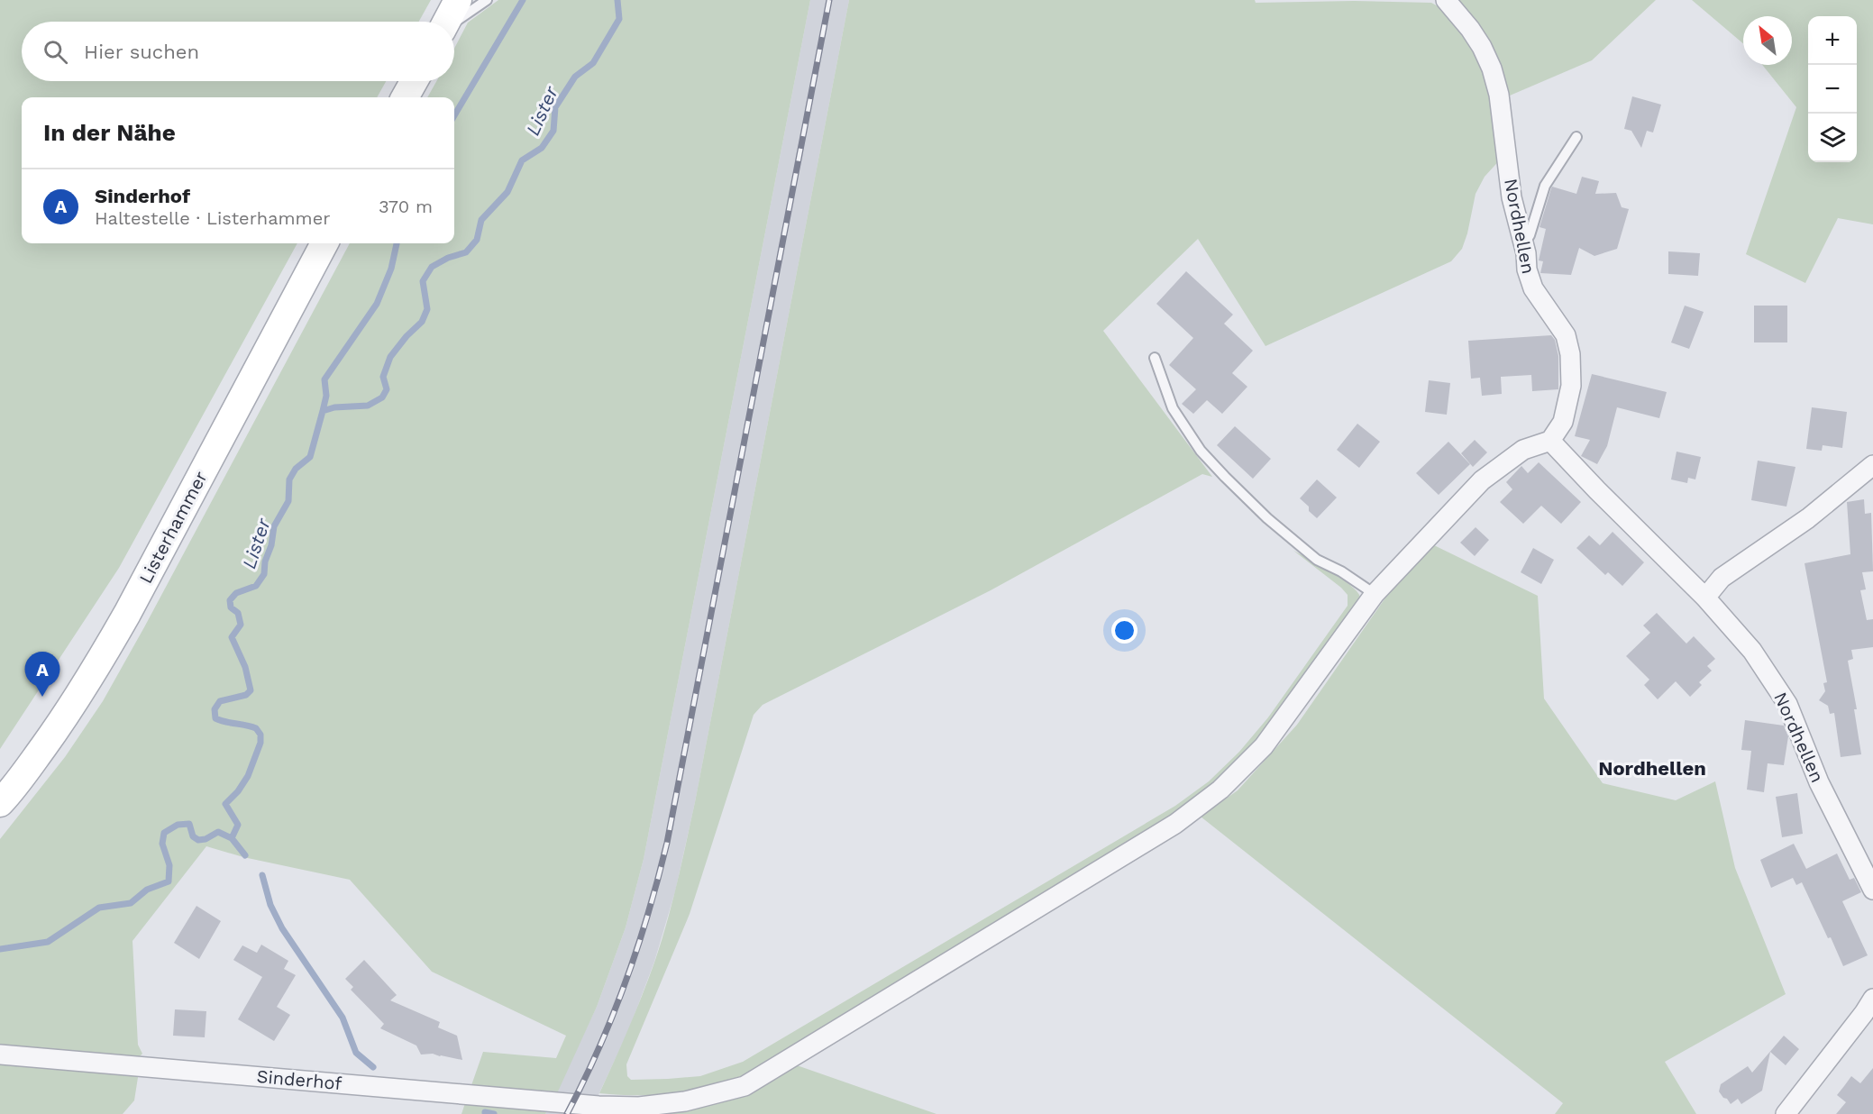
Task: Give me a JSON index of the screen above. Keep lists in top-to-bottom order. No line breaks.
{"streets":{"main road":["Listerhammer"],"street":["Nordhellen","Sinderhof"]},"districts":["Nordhellen"],"water":["Lister"],"north":"top left","page":{"map_buttons":["+","−"],"search":"Hier suchen","heading":"In der Nähe","list":[{"mark":"A","name":"Sinderhof","note":"Haltestelle · Listerhammer","value":"370 m"}],"pins":"A"}}
